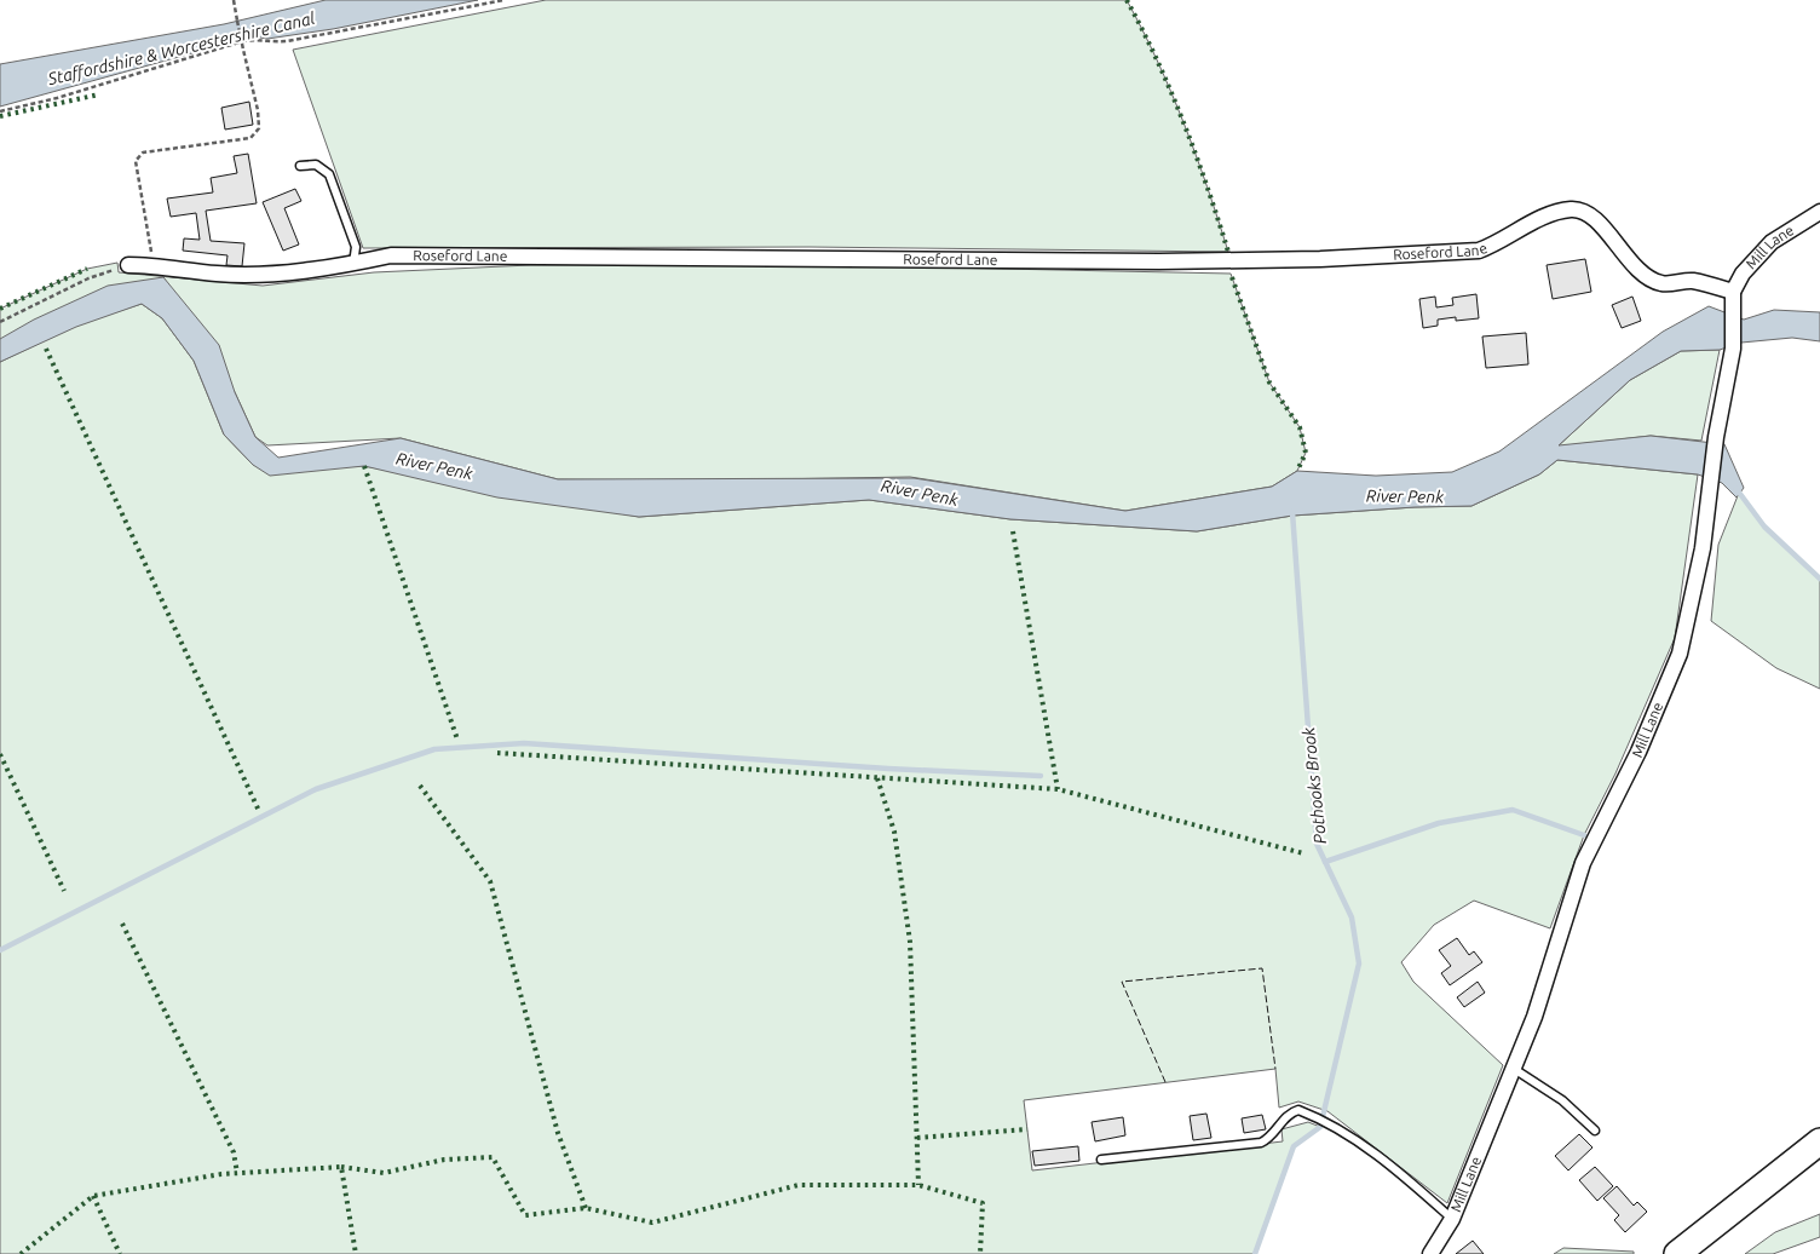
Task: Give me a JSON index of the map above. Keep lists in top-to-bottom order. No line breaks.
{"streets":{"street":["Mill Lane","Roseford Lane"]},"crossings":[["Mill Lane","Roseford Lane"]],"water":["Staffordshire & Worcestershire Canal","River Penk","Pothooks Brook"]}
